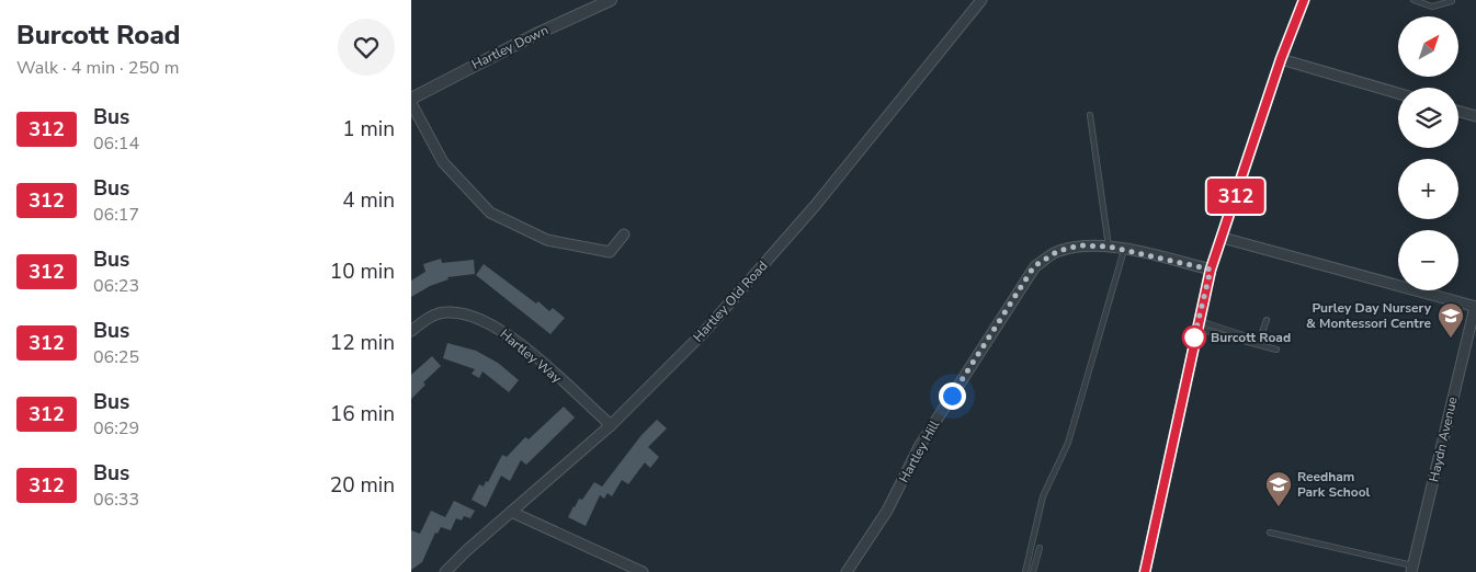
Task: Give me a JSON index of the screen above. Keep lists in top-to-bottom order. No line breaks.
{"streets":{"street":["Hartley Down","Hartley Old Road","Hartley Way","Haydn Avenue","Hartley Hill"]},"crossings":[["Hartley Old Road","Hartley Way"]],"places":{"other":["Burcott Road"],"school or university":["Purley Day Nursery & Montessori Centre","Reedham Park School"]},"lines":["bus line 312"],"north":"top right","page":{"heading":["Burcott Road","Walk · 4 min · 250 m"],"on_map":"312","map_buttons":["+","−"],"list":[{"mark":"312","name":"Bus","note":"06:14","value":"1 min"},{"mark":"312","name":"Bus","note":"06:17","value":"4 min"},{"mark":"312","name":"Bus","note":"06:23","value":"10 min"},{"mark":"312","name":"Bus","note":"06:25","value":"12 min"},{"mark":"312","name":"Bus","note":"06:29","value":"16 min"},{"mark":"312","name":"Bus","note":"06:33","value":"20 min"}]}}
